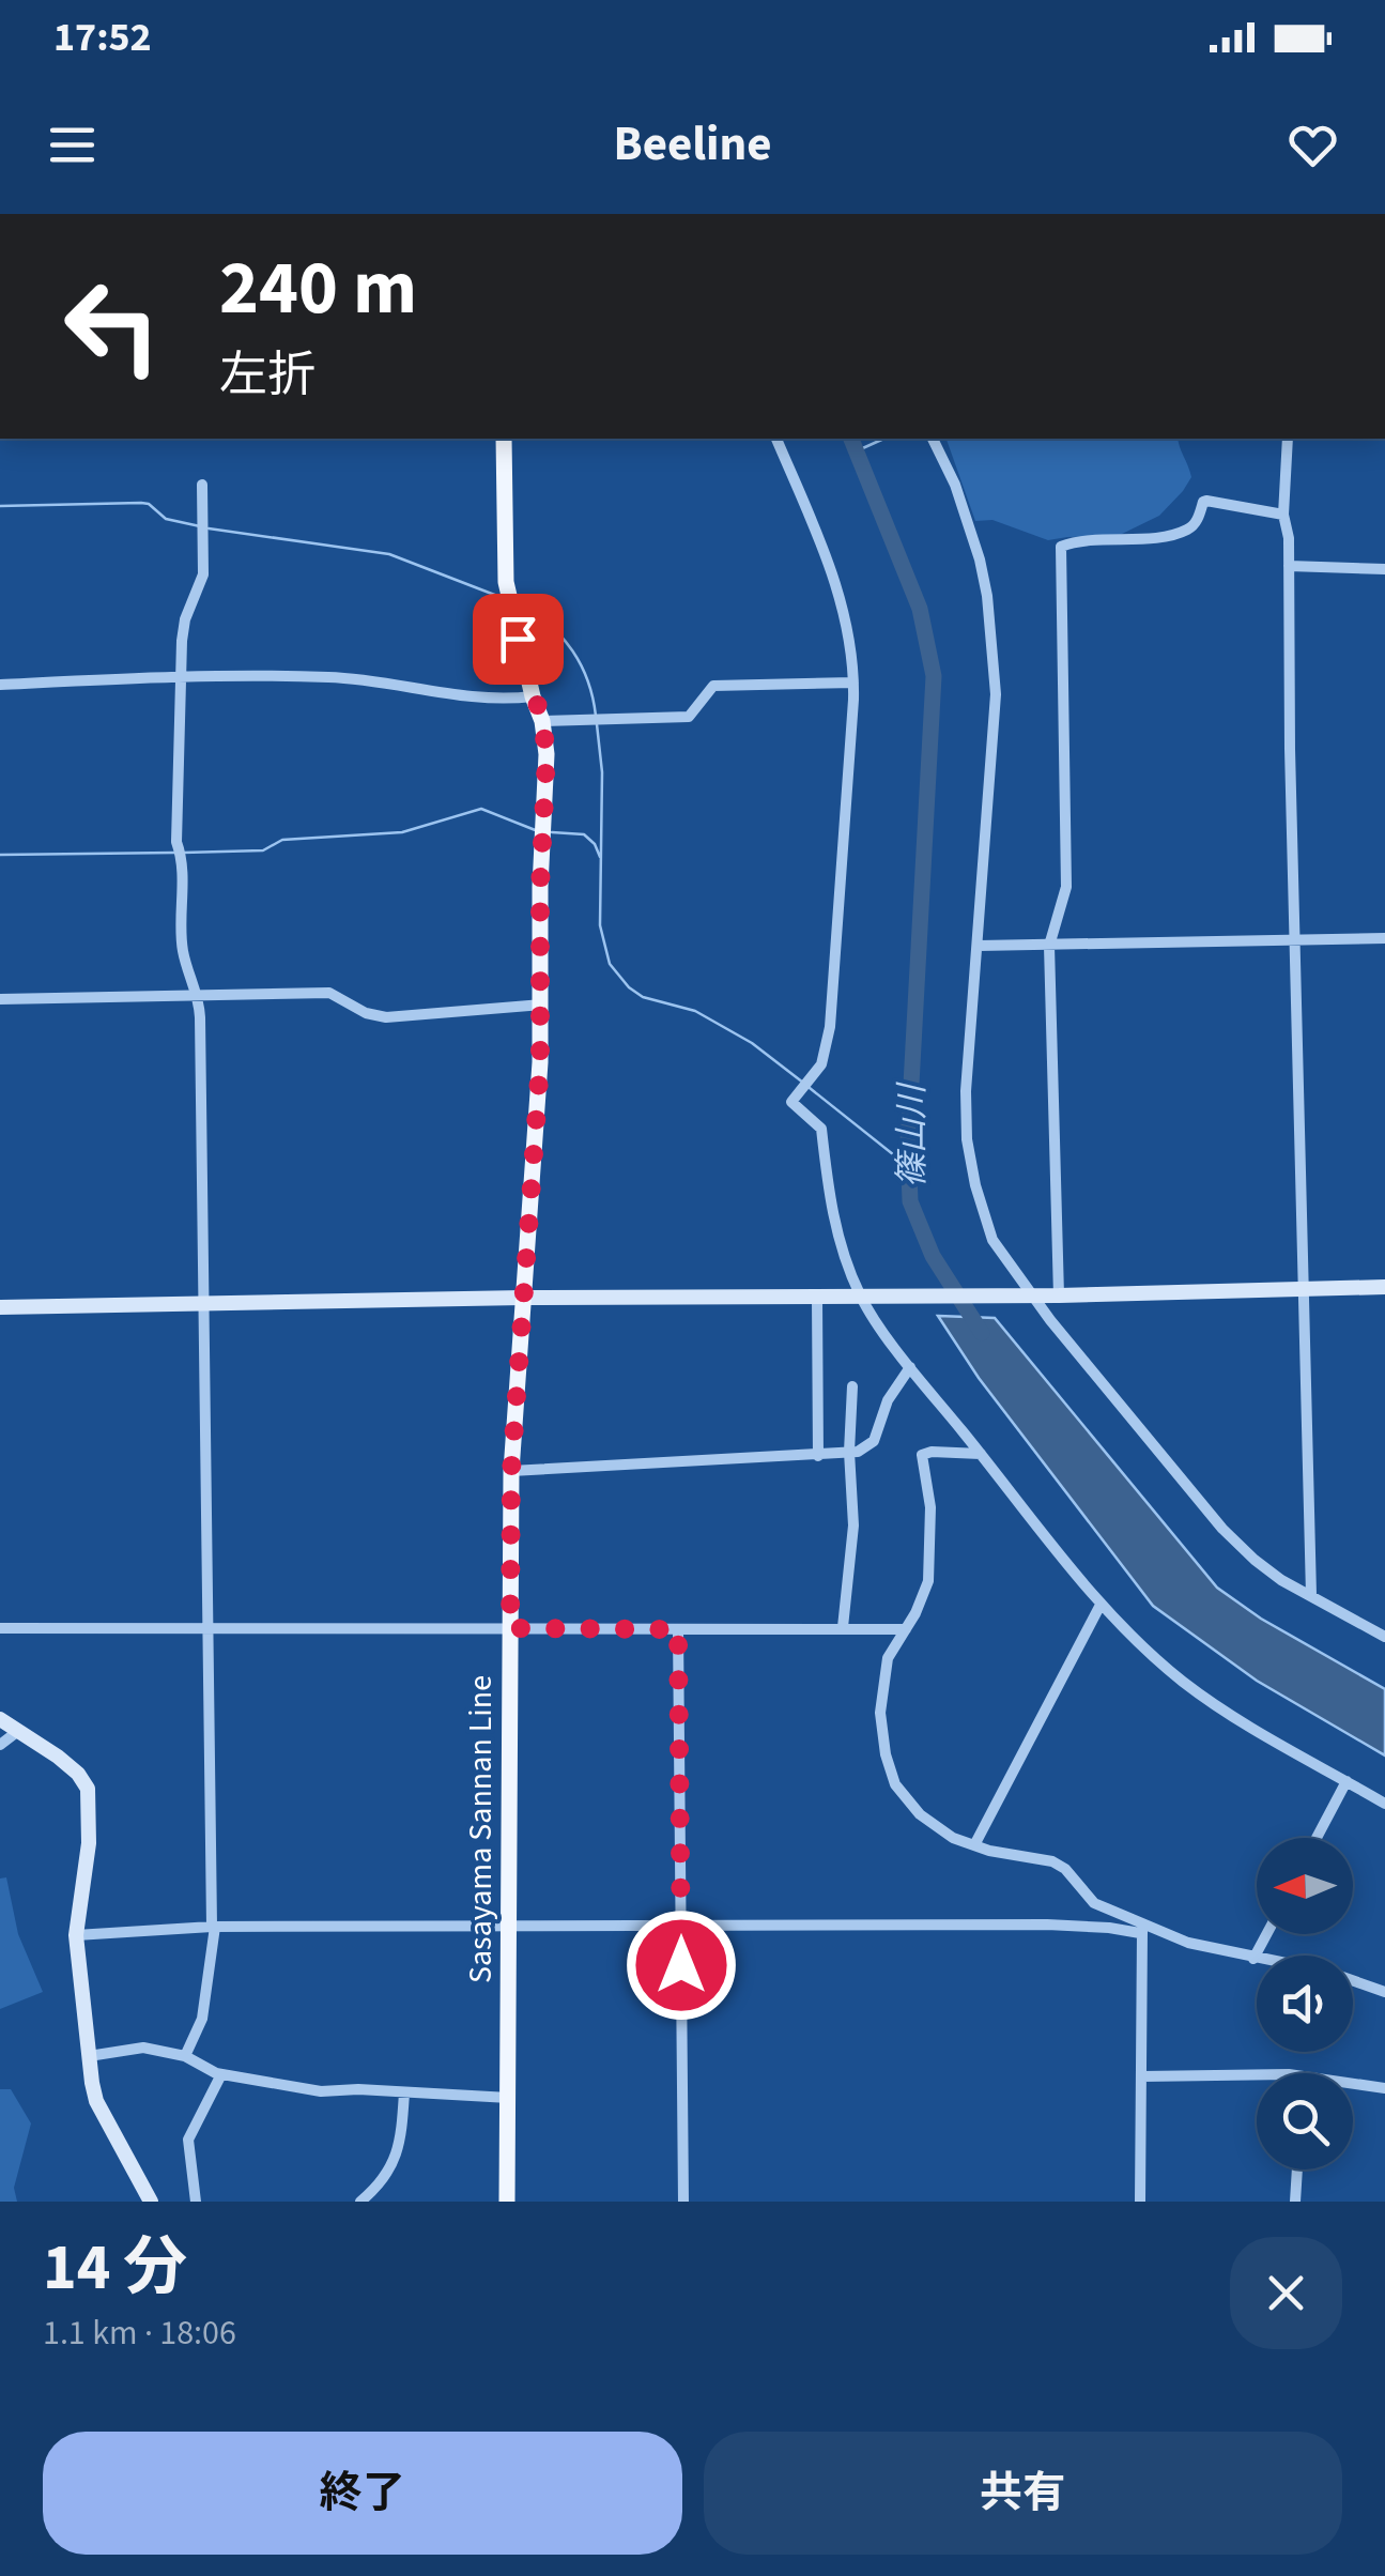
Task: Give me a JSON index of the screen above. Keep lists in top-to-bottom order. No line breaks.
{"streets":{"main road":["Sasayama Sannan Line"]},"water":["篠山川"],"north":"left","page":{"status":"17:52","header":"Beeline","turn":["240 m","左折"],"heading":["14 分","1.1 km · 18:06"],"buttons":["終了","共有"]}}
